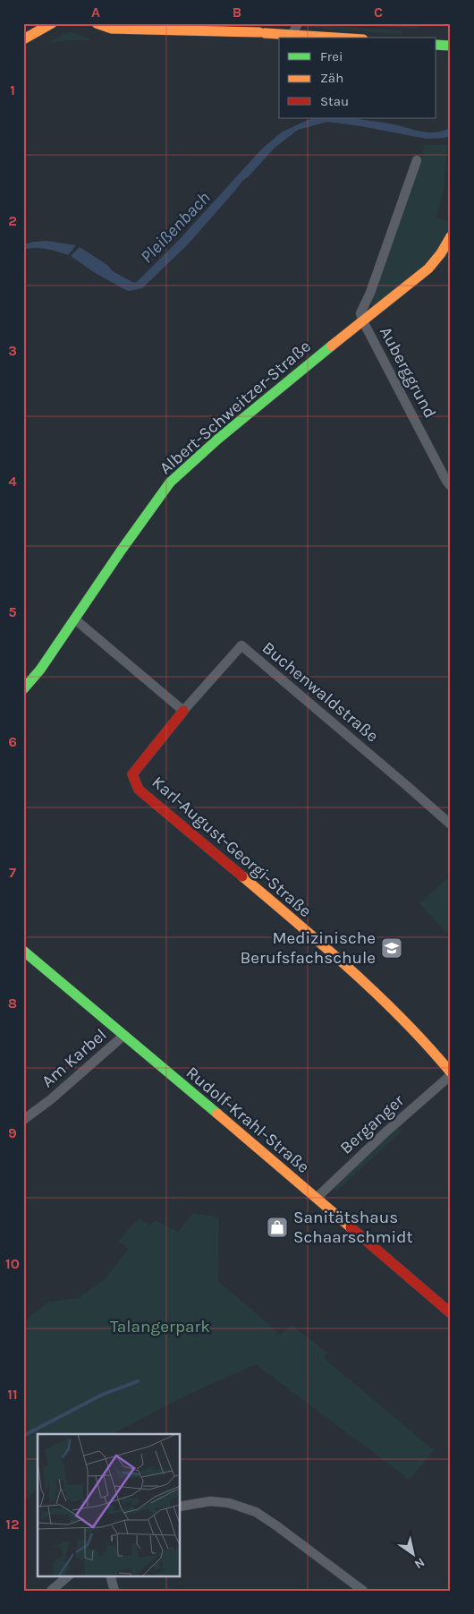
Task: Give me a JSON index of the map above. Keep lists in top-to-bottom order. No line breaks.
{"streets":{"street":["Auberggrund","Albert-Schweitzer-Straße","Buchenwaldstraße","Karl-August-Georgi-Straße","Am Karbel","Rudolf-Krahl-Straße","Berganger"]},"crossings":[["Auberggrund","Albert-Schweitzer-Straße"],["Buchenwaldstraße","Karl-August-Georgi-Straße"],["Karl-August-Georgi-Straße","Berganger"],["Am Karbel","Rudolf-Krahl-Straße"],["Rudolf-Krahl-Straße","Berganger"]],"water":["Pleißenbach"],"parks":["Talangerpark"],"places":{"school or university":["Medizinische Berufsfachschule"],"shop":["Sanitätshaus Schaarschmidt"]},"legend":["Frei","Zäh","Stau"],"north":"bottom right","grid":{"columns":["A","B","C"],"rows":["1","2","3","4","5","6","7","8","9","10","11","12"]}}
